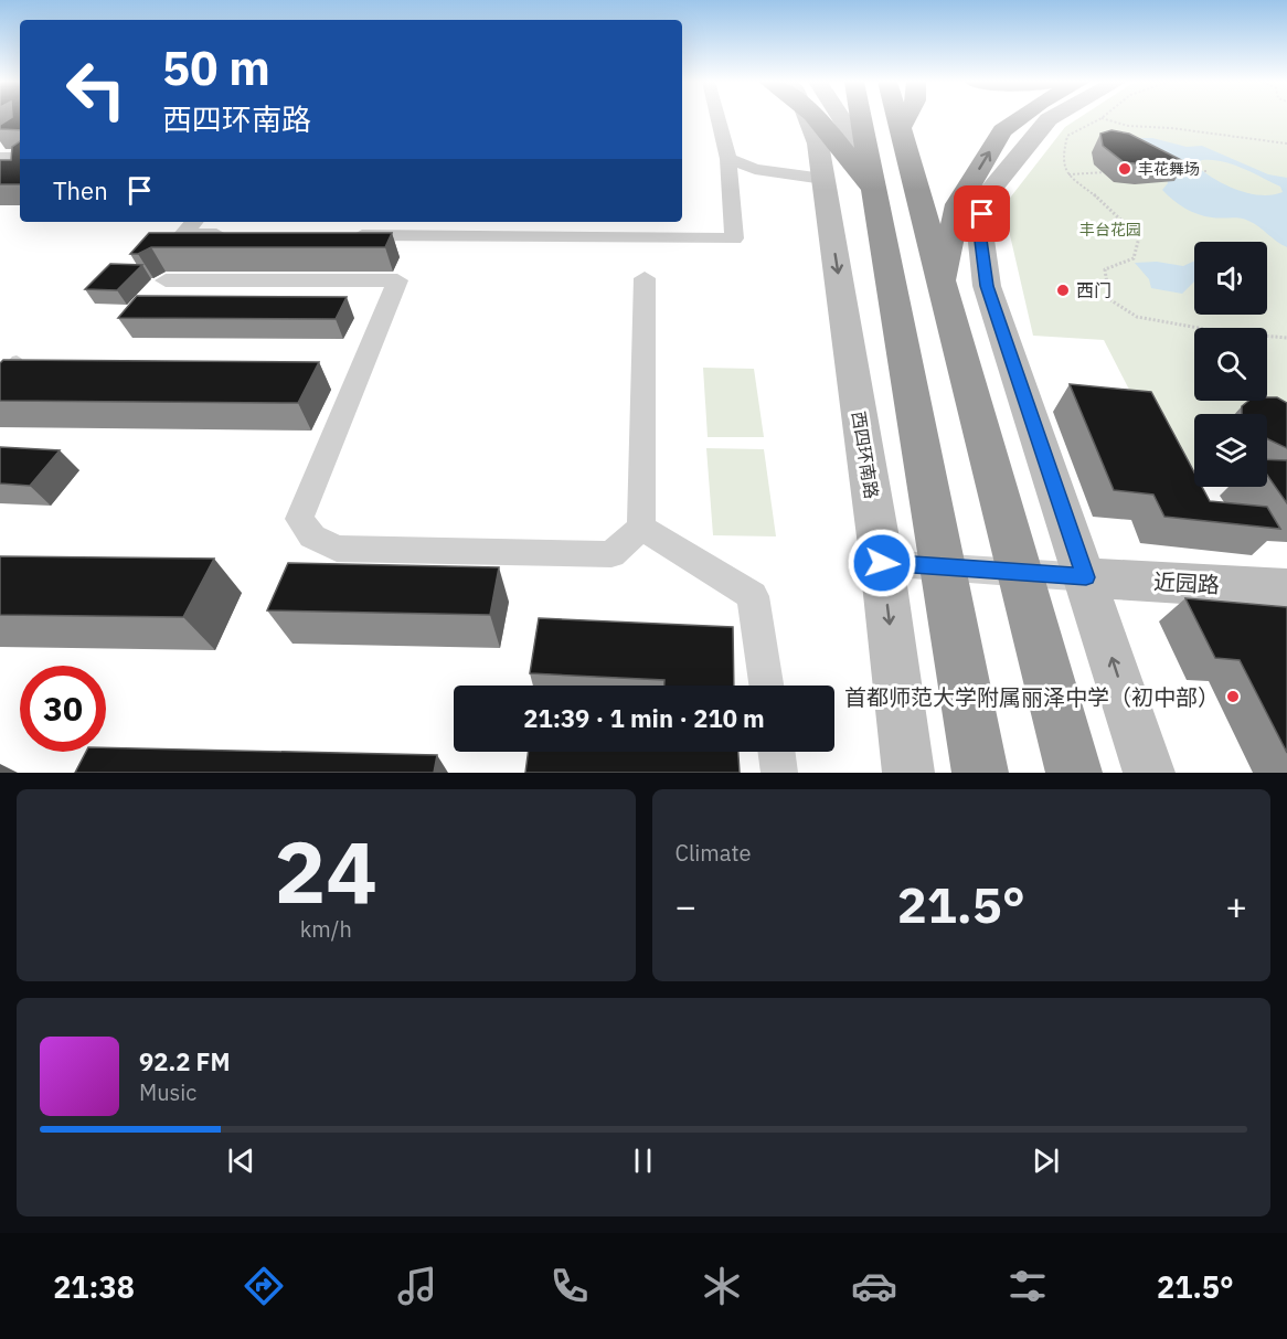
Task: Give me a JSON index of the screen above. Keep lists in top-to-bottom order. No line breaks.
{"streets":{"street":["西四环南路","近园路"]},"parks":["丰台花园"],"places":["丰花舞场","西门","首都师范大学附属丽泽中学（初中部）"],"page":{"turn":["50 m","西四环南路"],"then":"Then","limit":"30","trip":"21:39 · 1 min · 210 m","tile":[["24","km/h"],"Climate"],"heat":["−","21.5°","+"],"song":["92.2 FM","Music"],"tabs":["21:38","21.5°"]}}
